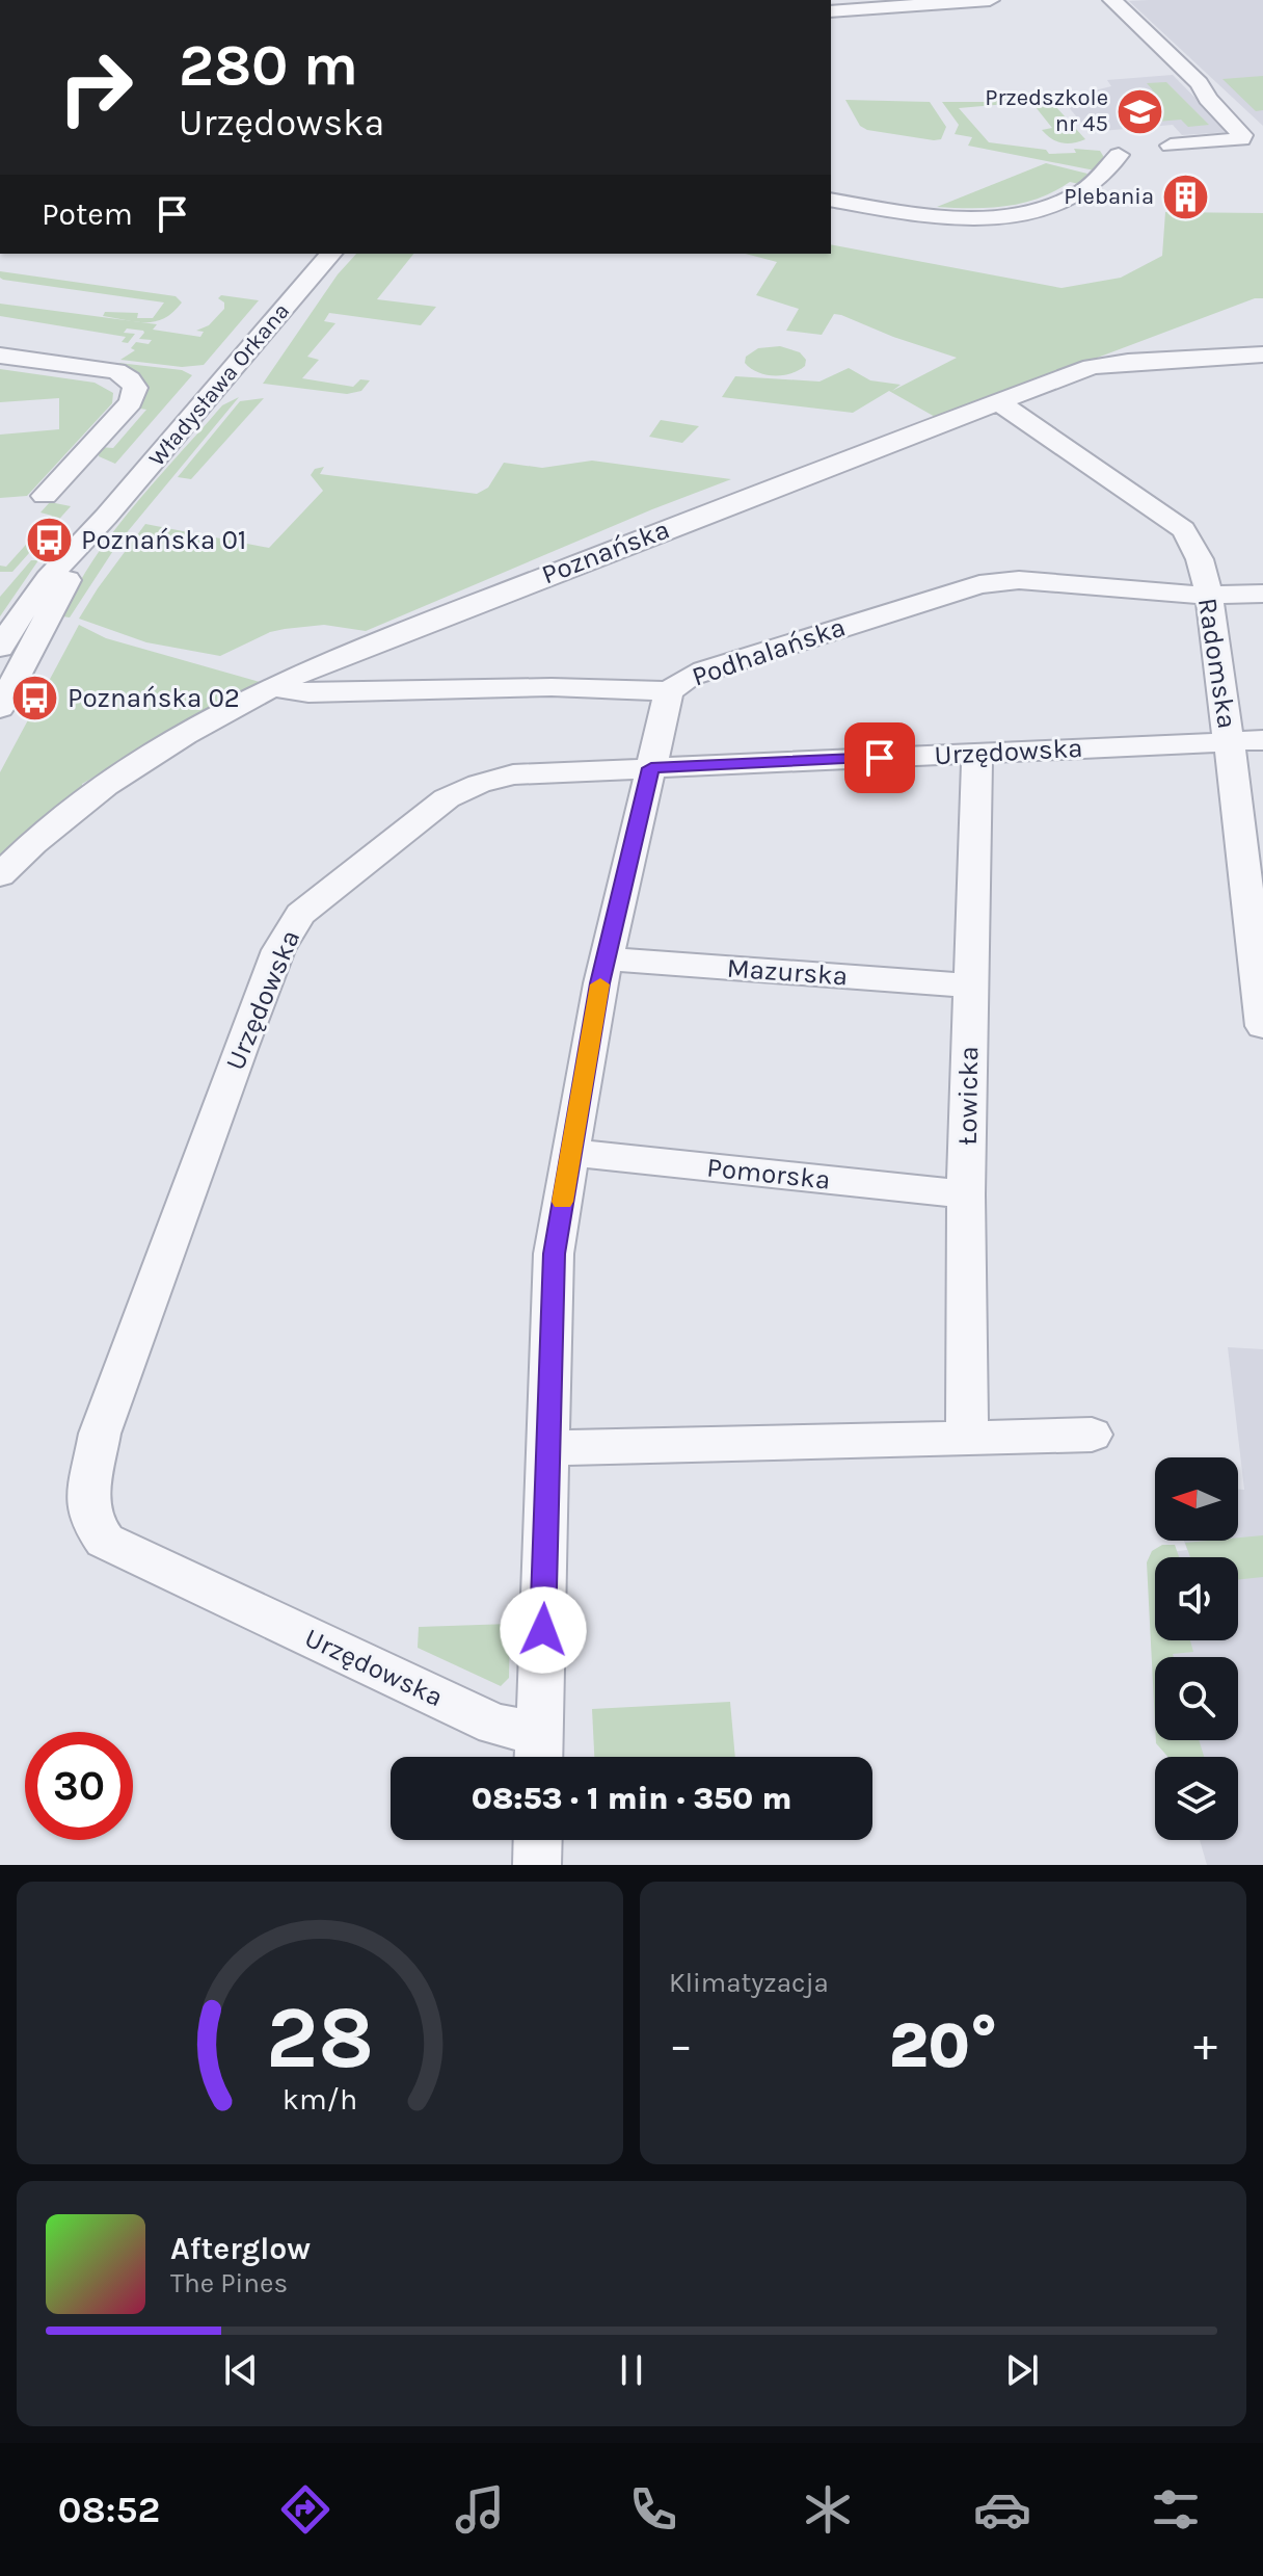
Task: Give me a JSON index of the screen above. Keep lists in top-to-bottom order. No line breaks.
{"streets":{"street":["Władysława Orkana","Poznańska","Podhalańska","Radomska","Urzędowska","Mazurska","Łowicka","Pomorska"]},"crossings":[["Poznańska","Podhalańska"],["Poznańska","Radomska"],["Podhalańska","Radomska"],["Radomska","Urzędowska"],["Urzędowska","Łowicka"],["Mazurska","Łowicka"],["Łowicka","Pomorska"]],"places":{"school or university":["Przedszkole nr 45"],"building":["Plebania"],"bus stop":["Poznańska 01","Poznańska 02"]},"north":"left","page":{"turn":["280 m","Urzędowska"],"then":"Potem","limit":"30","trip":"08:53 · 1 min · 350 m","tile":"Klimatyzacja","heat":["−","20°","+"],"song":["Afterglow","The Pines"],"tabs":"08:52","gauge":["28","km/h"]}}
